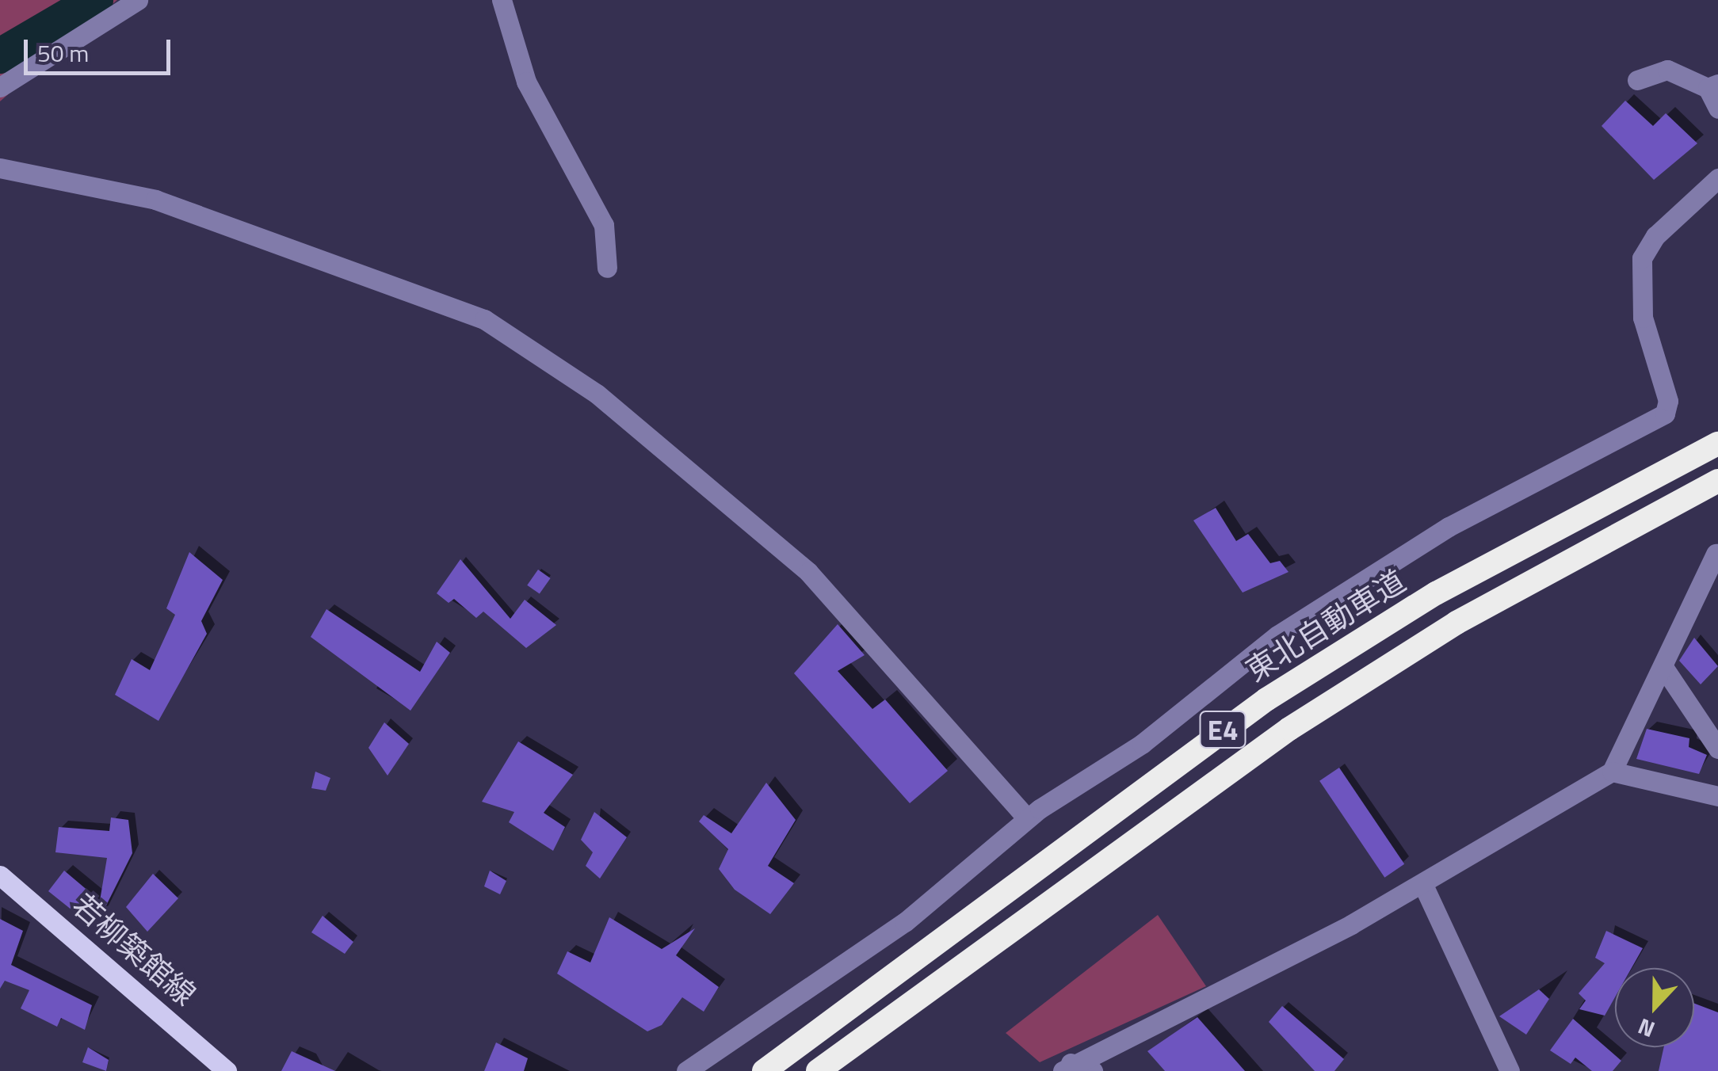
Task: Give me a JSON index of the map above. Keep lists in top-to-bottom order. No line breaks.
{"streets":{"highway":["東北自動車道","E4"],"main road":["若柳築館線"]},"scale_bar":"50 m","north":"bottom"}
